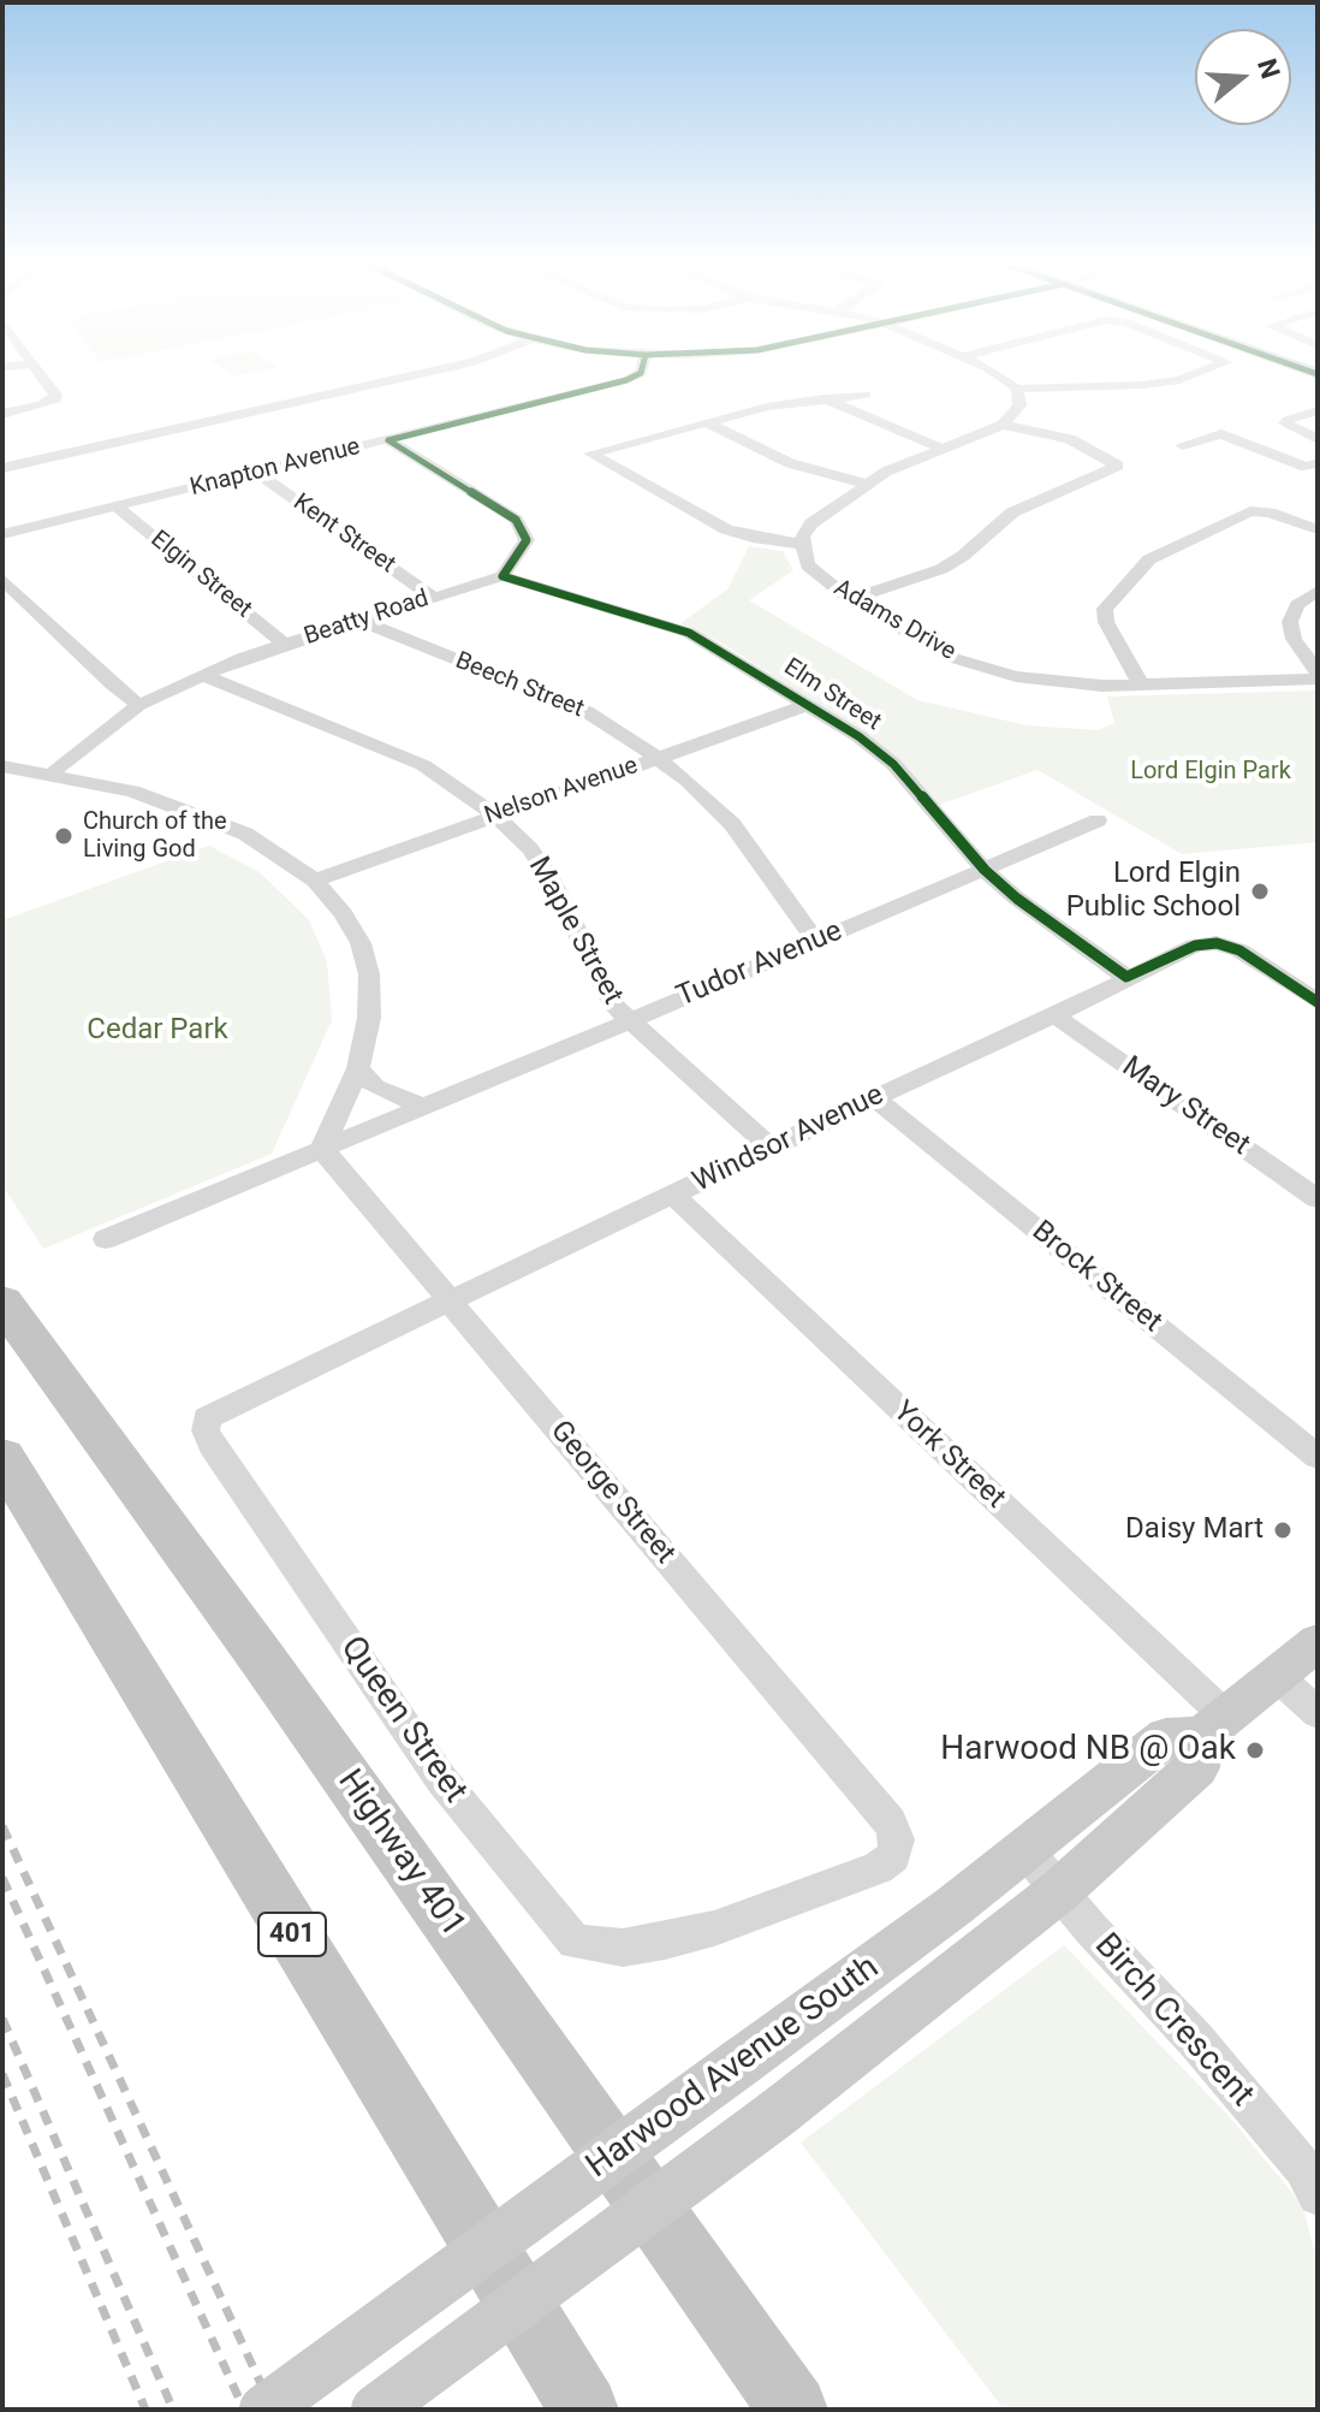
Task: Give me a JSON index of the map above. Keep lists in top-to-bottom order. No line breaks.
{"streets":{"highway":["Highway 401","401"],"main road":["Harwood Avenue South"],"street":["Knapton Avenue","Kent Street","Elgin Street","Beatty Road","Adams Drive","Beech Street","Elm Street","Nelson Avenue","Maple Street","Tudor Avenue","Mary Street","Windsor Avenue","Brock Street","York Street","George Street","Queen Street","Birch Crescent"]},"crossings":[["Knapton Avenue","Kent Street"],["Knapton Avenue","Elgin Street"],["Kent Street","Beatty Road"],["Elgin Street","Beatty Road"],["Beatty Road","Beech Street"],["Beatty Road","Elm Street"],["Beatty Road","Maple Street"],["Beech Street","Nelson Avenue"],["Beech Street","Tudor Avenue"],["Elm Street","Nelson Avenue"],["Elm Street","Tudor Avenue"],["Elm Street","Windsor Avenue"],["Nelson Avenue","Maple Street"],["Maple Street","Tudor Avenue"],["Maple Street","Windsor Avenue"],["Tudor Avenue","George Street"],["Mary Street","Windsor Avenue"],["Windsor Avenue","Brock Street"],["Windsor Avenue","York Street"],["Windsor Avenue","George Street"],["Windsor Avenue","Queen Street"],["York Street","Harwood Avenue South"],["George Street","Queen Street"],["Birch Crescent","Harwood Avenue South"]],"parks":["Lord Elgin Park","Cedar Park"],"places":["Church of the Living God","Lord Elgin Public School","Daisy Mart","Harwood NB @ Oak"],"north":"right"}
